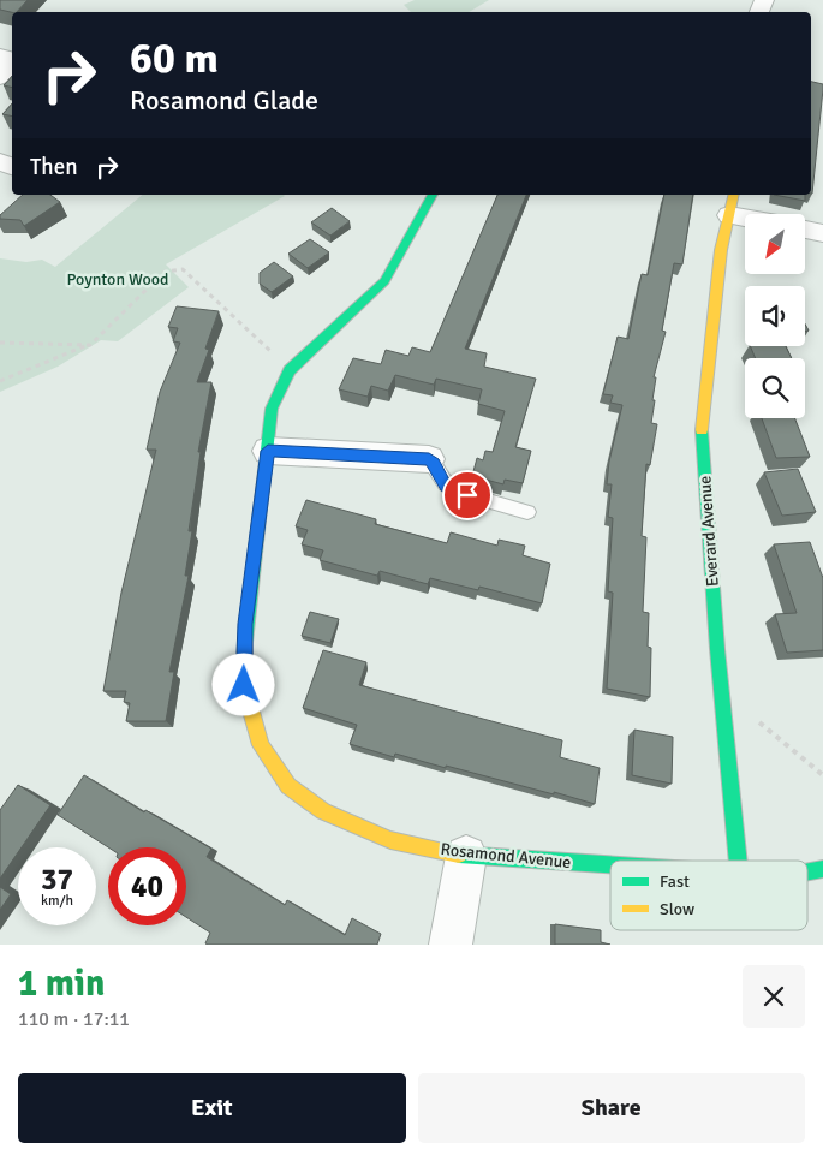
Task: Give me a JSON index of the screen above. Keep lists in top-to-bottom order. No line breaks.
{"streets":{"street":["Everard Avenue","Rosamond Avenue"]},"parks":["Poynton Wood"],"legend":["Fast","Slow"],"north":"bottom left","page":{"turn":["60 m","Rosamond Glade"],"then":"Then","speed":"37 km/h","limit":"40","heading":["1 min","110 m · 17:11"],"buttons":["Exit","Share"]}}
